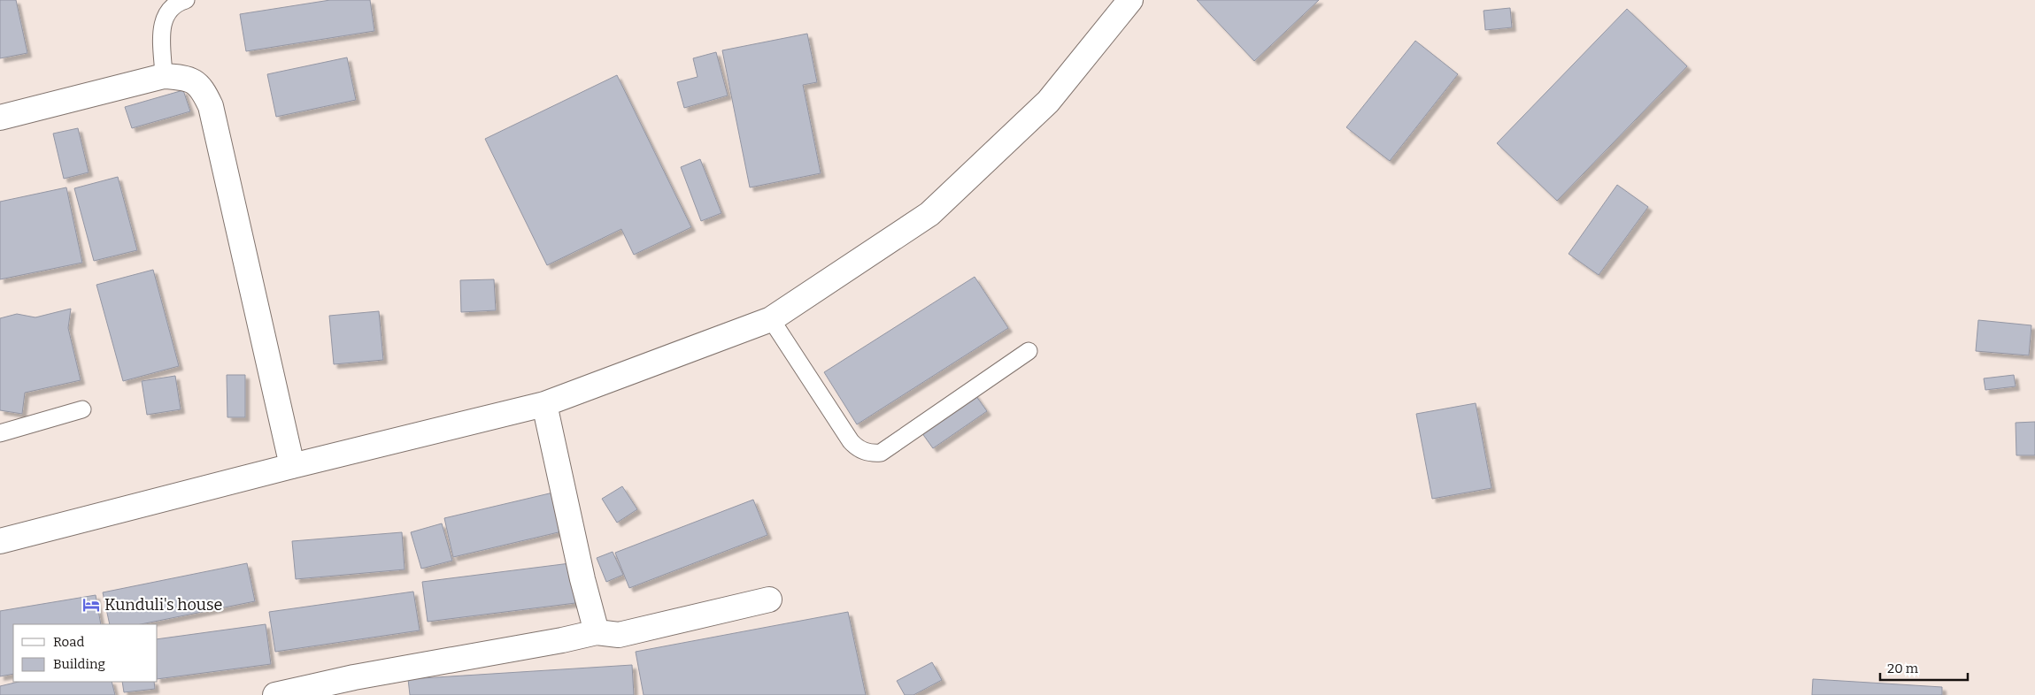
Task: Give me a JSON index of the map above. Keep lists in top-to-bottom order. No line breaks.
{"places":{"hotel":["Kunduli's house"]},"legend":["Road","Building"],"scale_bar":"20 m"}
